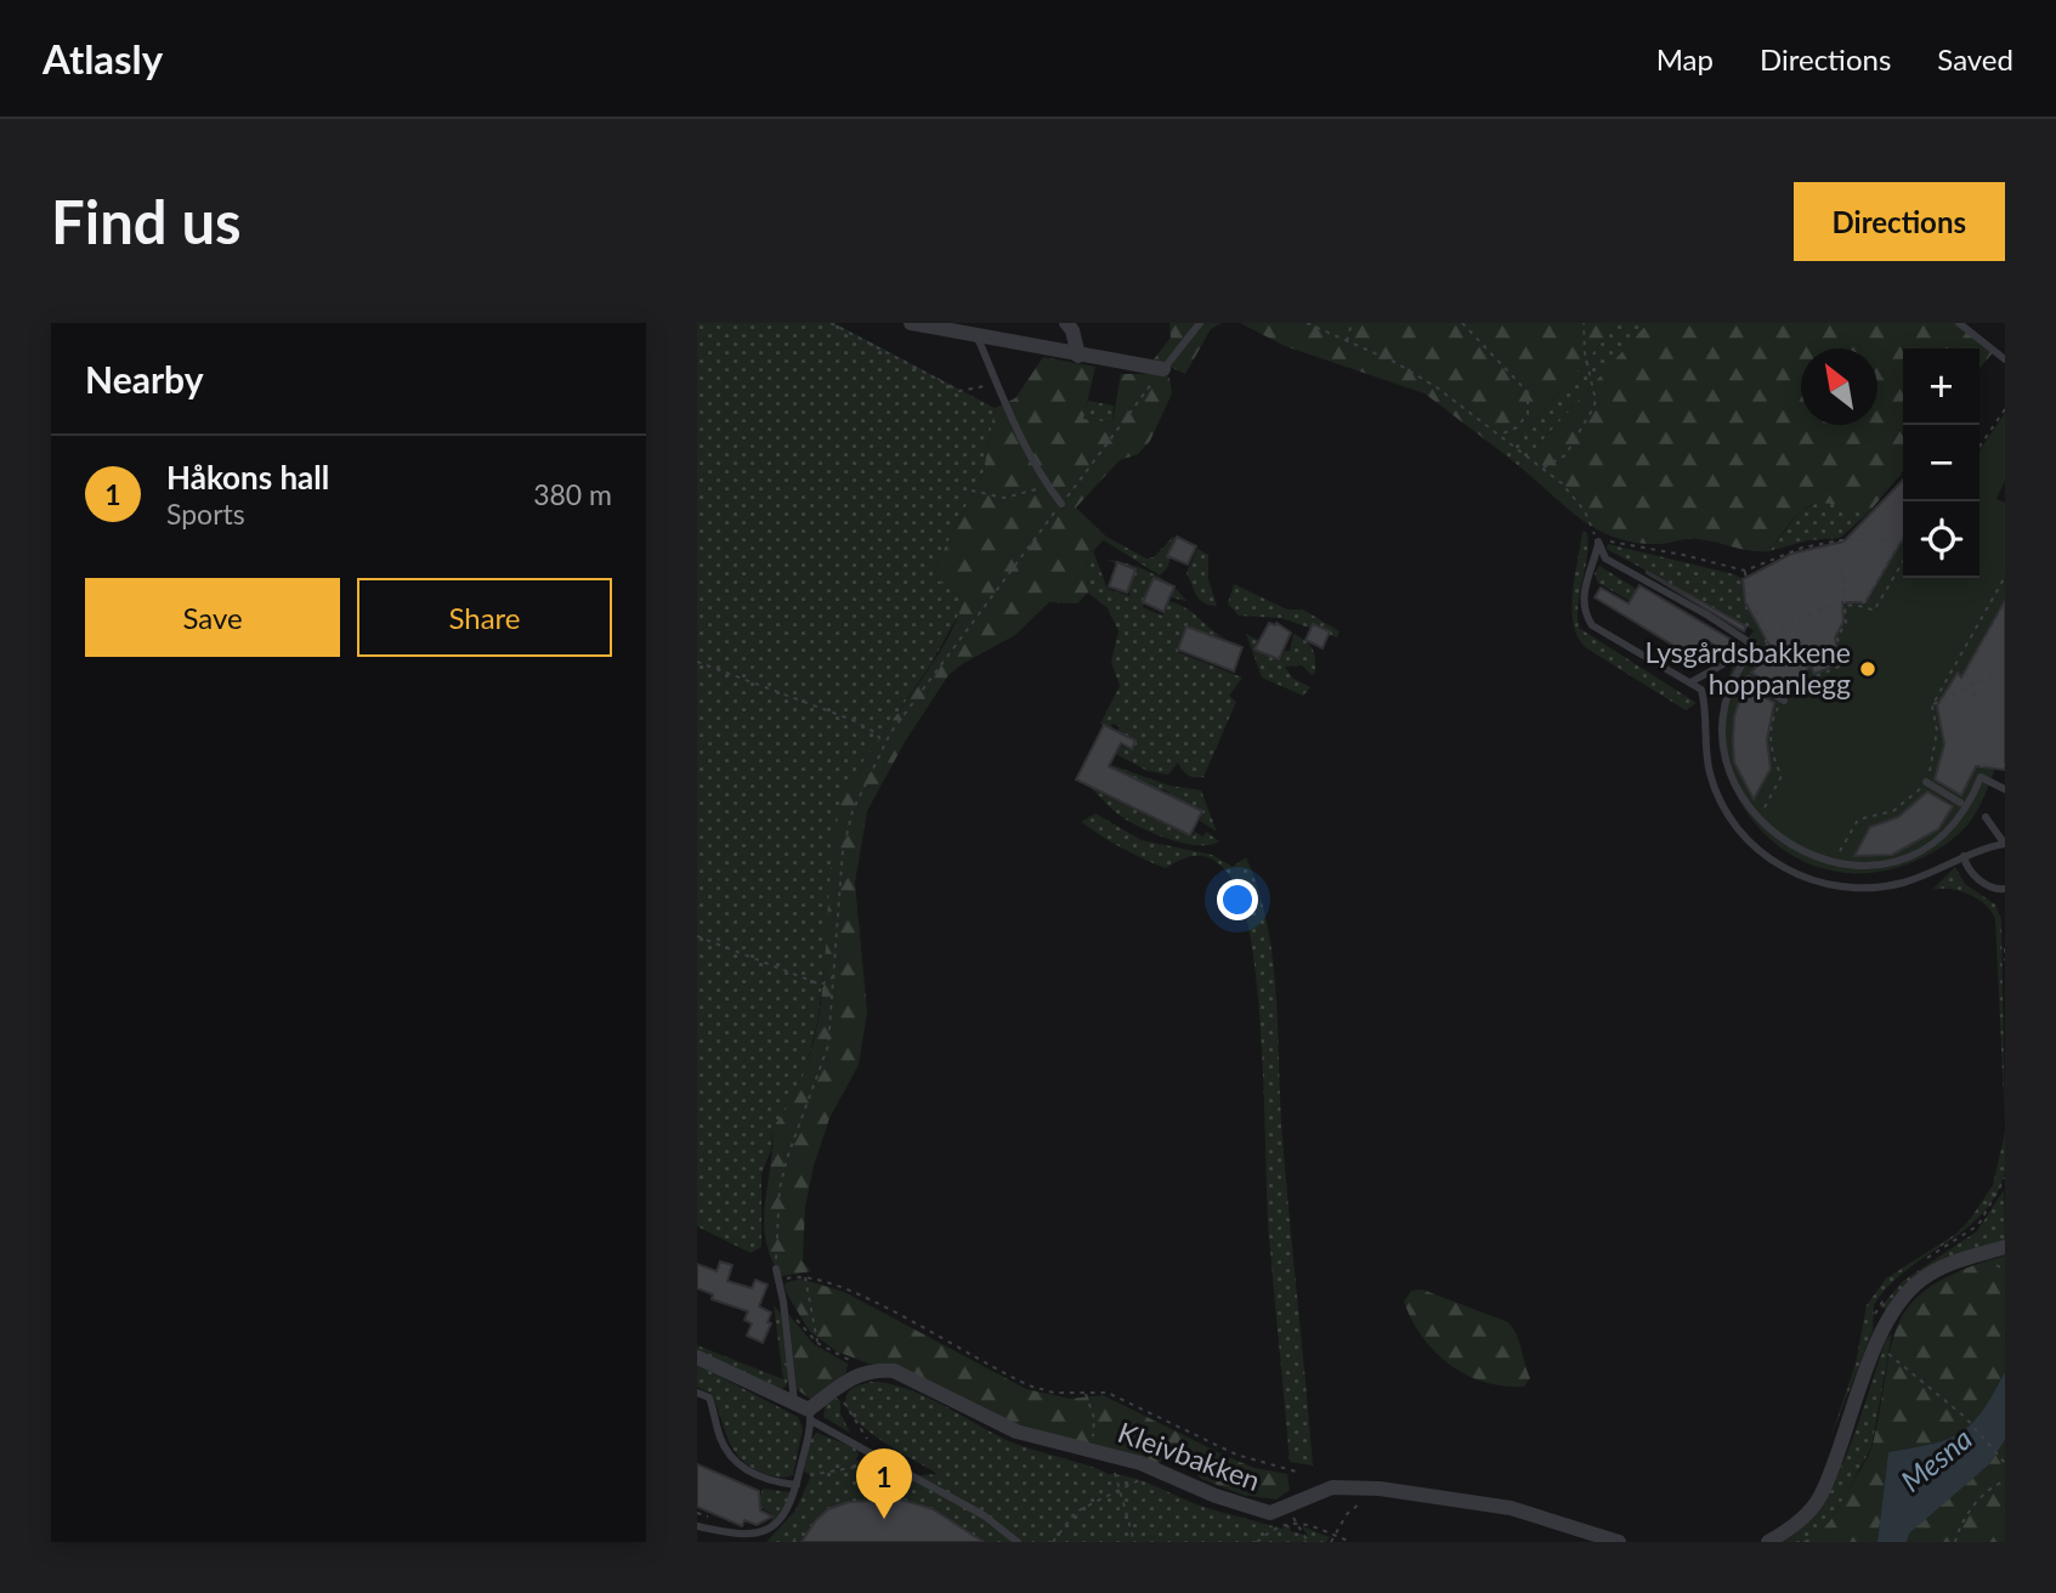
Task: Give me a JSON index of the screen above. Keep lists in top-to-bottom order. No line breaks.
{"streets":{"street":["Kleivbakken"]},"water":["Mesna"],"places":["Lysgårdsbakkene hoppanlegg"],"north":"top left","page":{"header":"Atlasly","nav":["Map","Directions","Saved"],"buttons":["Directions",["Save","Share"]],"title":"Find us","heading":"Nearby","map_buttons":["+","−"],"list":[{"mark":"1","name":"Håkons hall","note":"Sports","value":"380 m"}],"pins":"1"}}
